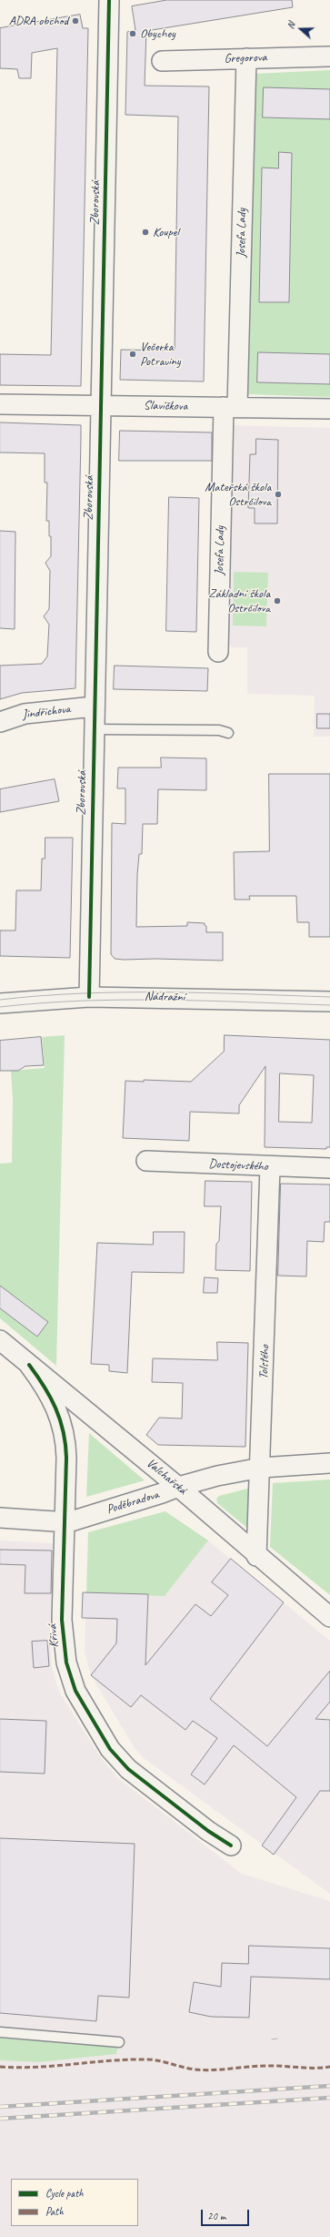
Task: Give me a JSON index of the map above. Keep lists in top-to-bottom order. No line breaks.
{"streets":{"street":["Gregorova","Zborovská","Josefa Lady","Slavíčkova","Jindřichova","Nádražní","Dostojevského","Tolstého","Valchařská","Poděbradova","Křivá"]},"crossings":[["Gregorova","Josefa Lady"],["Zborovská","Slavíčkova"],["Zborovská","Jindřichova"],["Zborovská","Nádražní"],["Josefa Lady","Slavíčkova"],["Dostojevského","Tolstého"],["Tolstého","Valchařská"],["Tolstého","Poděbradova"],["Valchařská","Poděbradova"],["Valchařská","Křivá"],["Poděbradova","Křivá"]],"places":["ADRA obchod","Obychey","Koupel","Večerka Potraviny","Mateřská škola Ostrčilova","Základní škola Ostrčilova"],"legend":["Cycle path","Path"],"scale_bar":"20 m","north":"left"}
